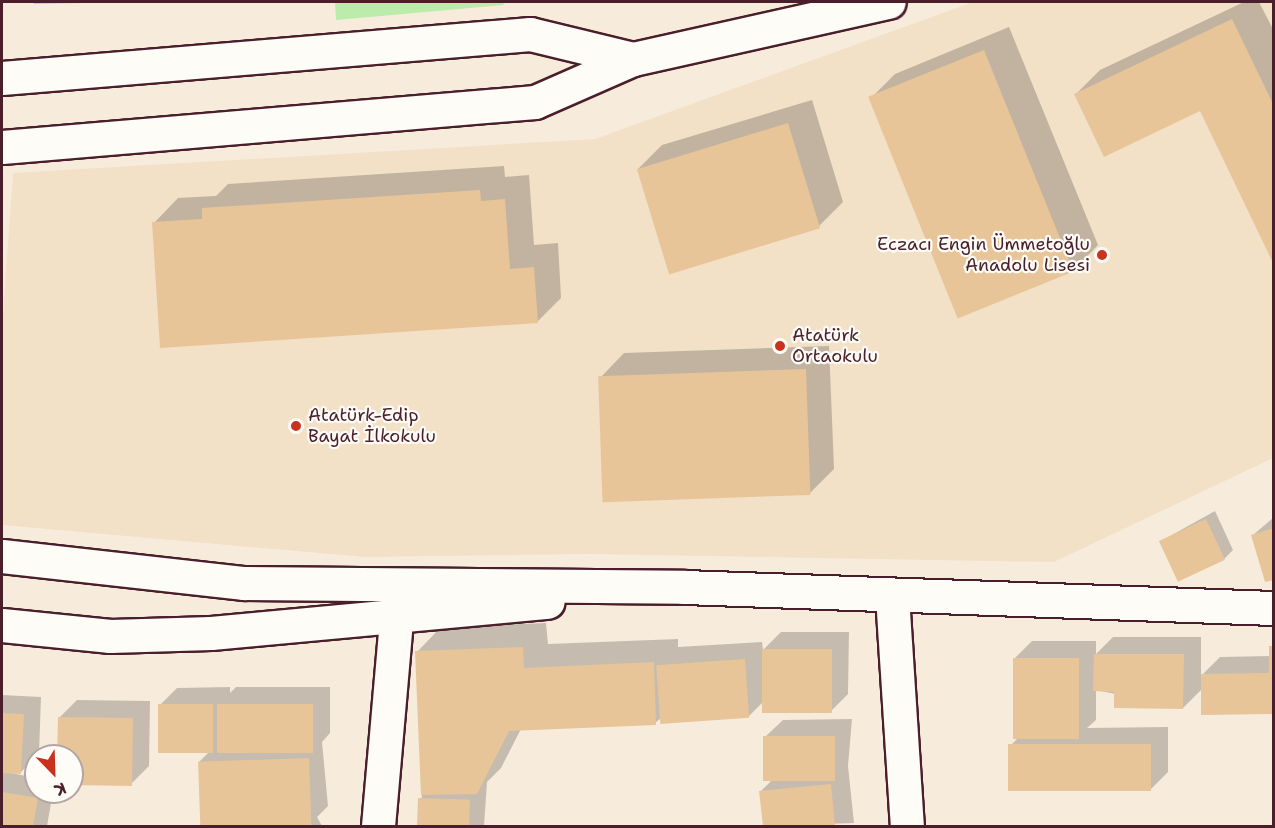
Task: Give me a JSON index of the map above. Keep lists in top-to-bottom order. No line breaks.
{"places":["Eczacı Engin Ümmetoğlu Anadolu Lisesi","Atatürk Ortaokulu","Atatürk-Edip Bayat İlkokulu"],"north":"bottom right"}
